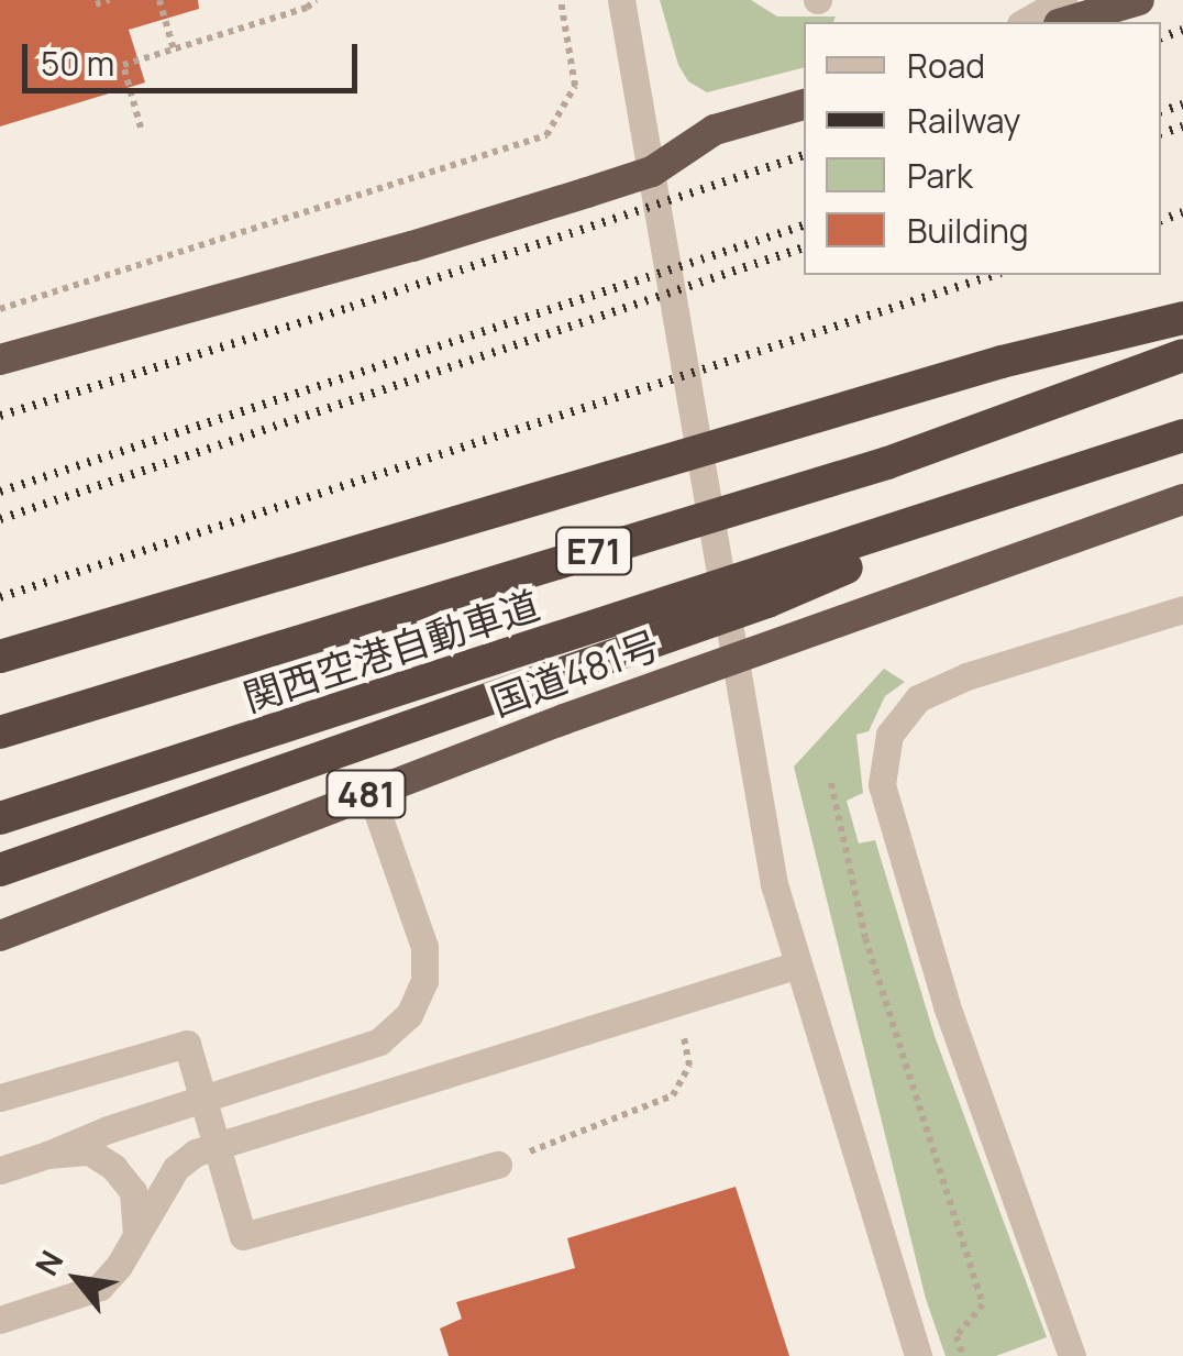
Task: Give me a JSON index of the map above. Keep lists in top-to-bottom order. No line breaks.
{"streets":{"highway":["E71","関西空港自動車道","国道481号","481"]},"legend":["Road","Railway","Park","Building"],"scale_bar":"50 m","north":"top left"}
